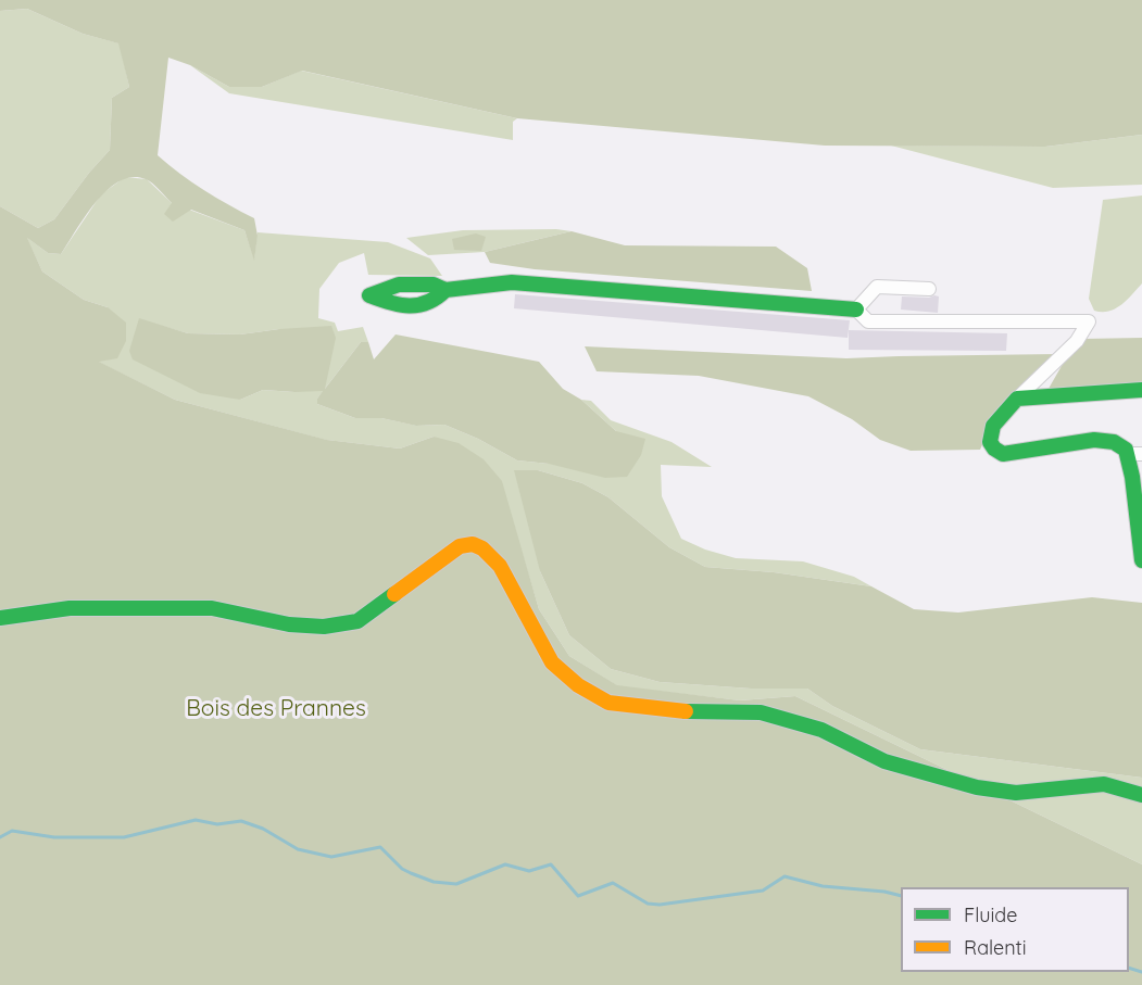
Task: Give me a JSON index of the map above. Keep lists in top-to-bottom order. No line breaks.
{"parks":["Bois des Prannes"],"legend":["Fluide","Ralenti"]}
